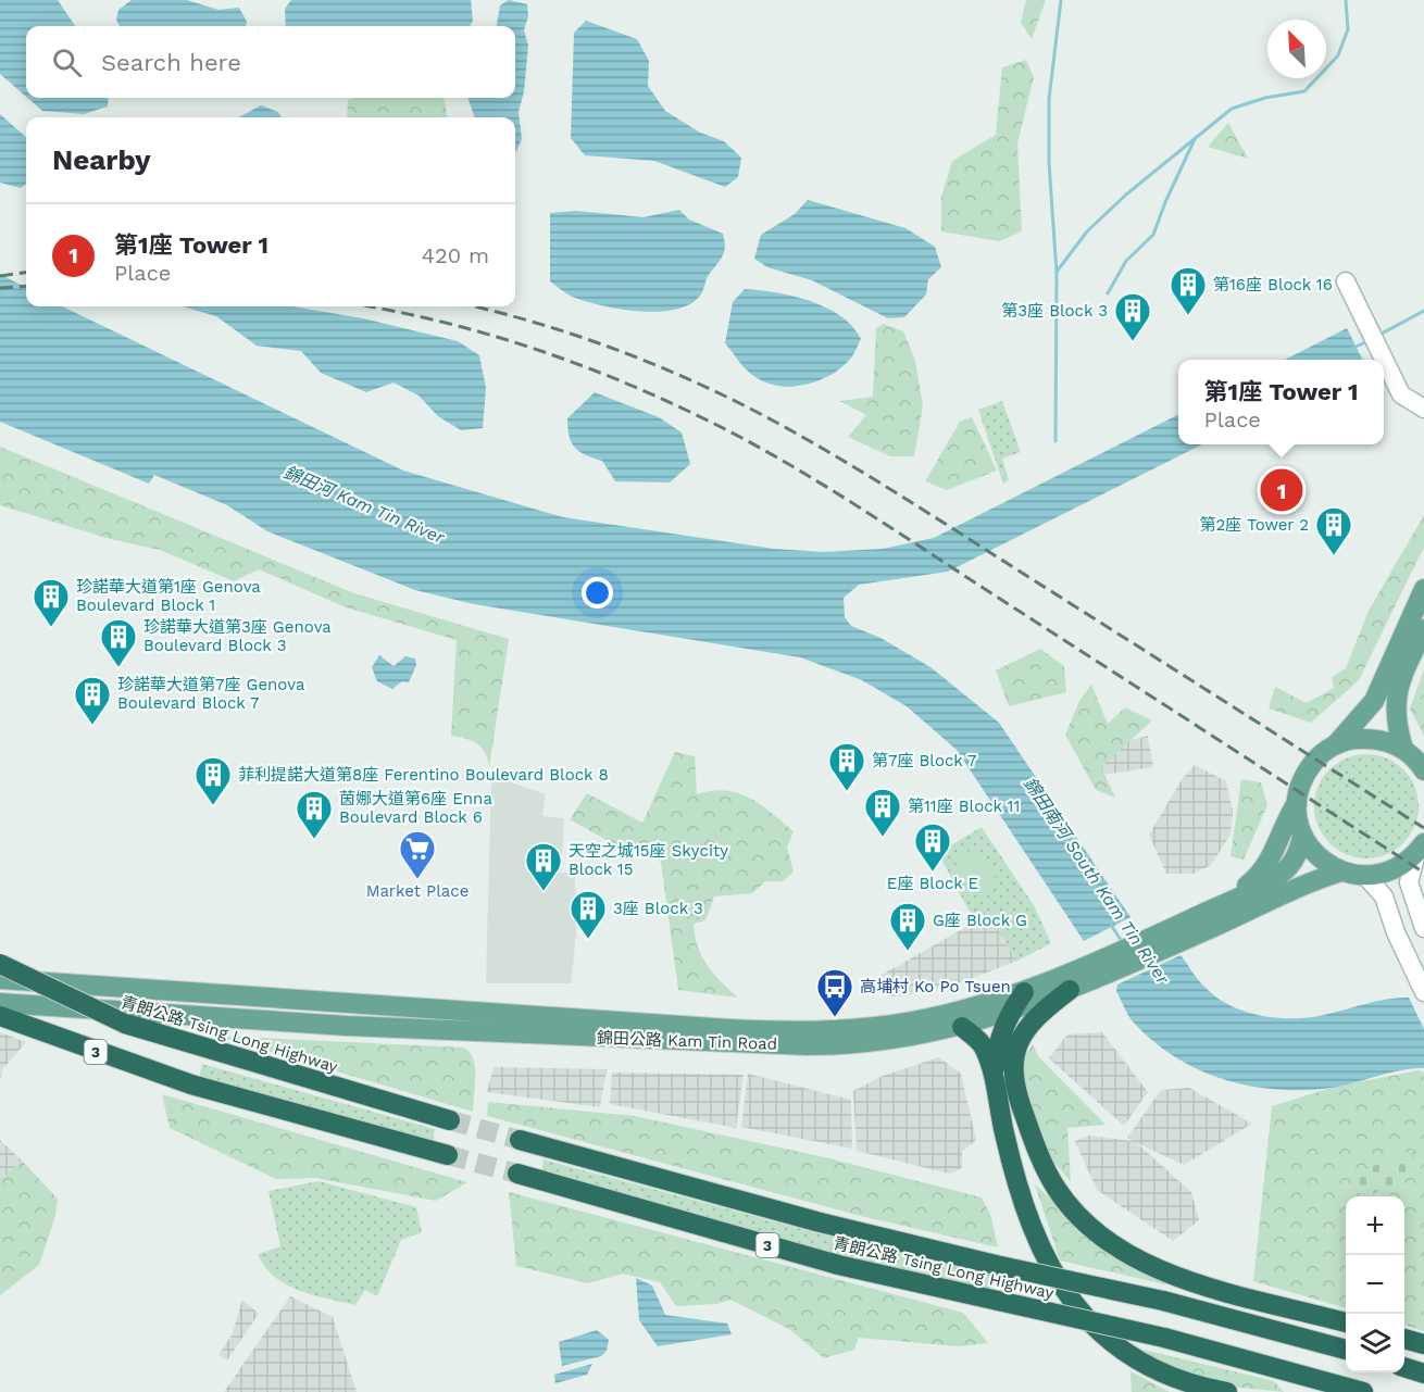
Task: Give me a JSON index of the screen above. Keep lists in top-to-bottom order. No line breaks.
{"streets":{"highway":["青朗公路 Tsing Long Highway","3"],"main road":["錦田公路 Kam Tin Road"]},"crossings":[["青朗公路 Tsing Long Highway","錦田公路 Kam Tin Road"]],"water":["錦田河 Kam Tin River","錦田南河 South Kam Tin River"],"places":{"building":["第16座 Block 16","第3座 Block 3","第2座 Tower 2","珍諾華大道第1座 Genova Boulevard Block 1","珍諾華大道第3座 Genova Boulevard Block 3","珍諾華大道第7座 Genova Boulevard Block 7","第7座 Block 7","菲利提諾大道第8座 Ferentino Boulevard Block 8","第11座 Block 11","茵娜大道第6座 Enna Boulevard Block 6","E座 Block E","天空之城15座 Skycity Block 15","3座 Block 3","G座 Block G"],"supermarket":["Market Place"],"bus stop":["高埔村 Ko Po Tsuen"]},"north":"top left","page":{"search":"Search here","heading":"Nearby","list":[{"mark":"1","name":"第1座 Tower 1","note":"Place","value":"420 m"}],"popup":["第1座 Tower 1","Place"],"pins":"1","map_buttons":["+","−"]}}
